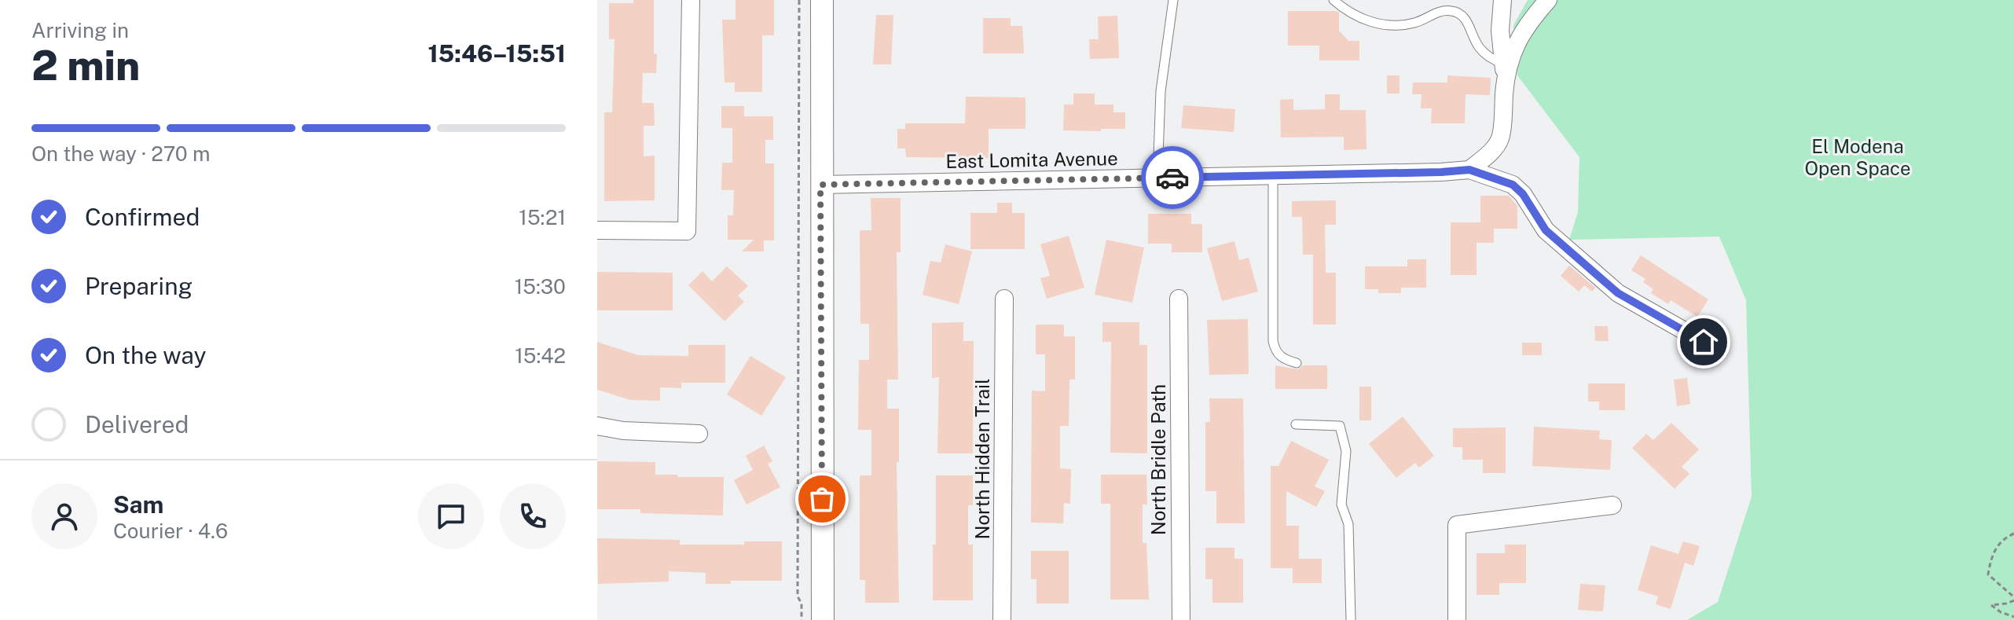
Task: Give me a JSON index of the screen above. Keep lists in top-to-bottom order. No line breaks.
{"streets":{"street":["East Lomita Avenue","North Hidden Trail","North Bridle Path"]},"parks":["El Modena Open Space"],"page":{"heading":["2 min","Arriving in","15:46–15:51"],"panel":["Sam","Courier · 4.6"],"bar":"On the way · 270 m","list":[["Confirmed","15:21"],["Preparing","15:30"],["On the way","15:42"],"Delivered"]}}
